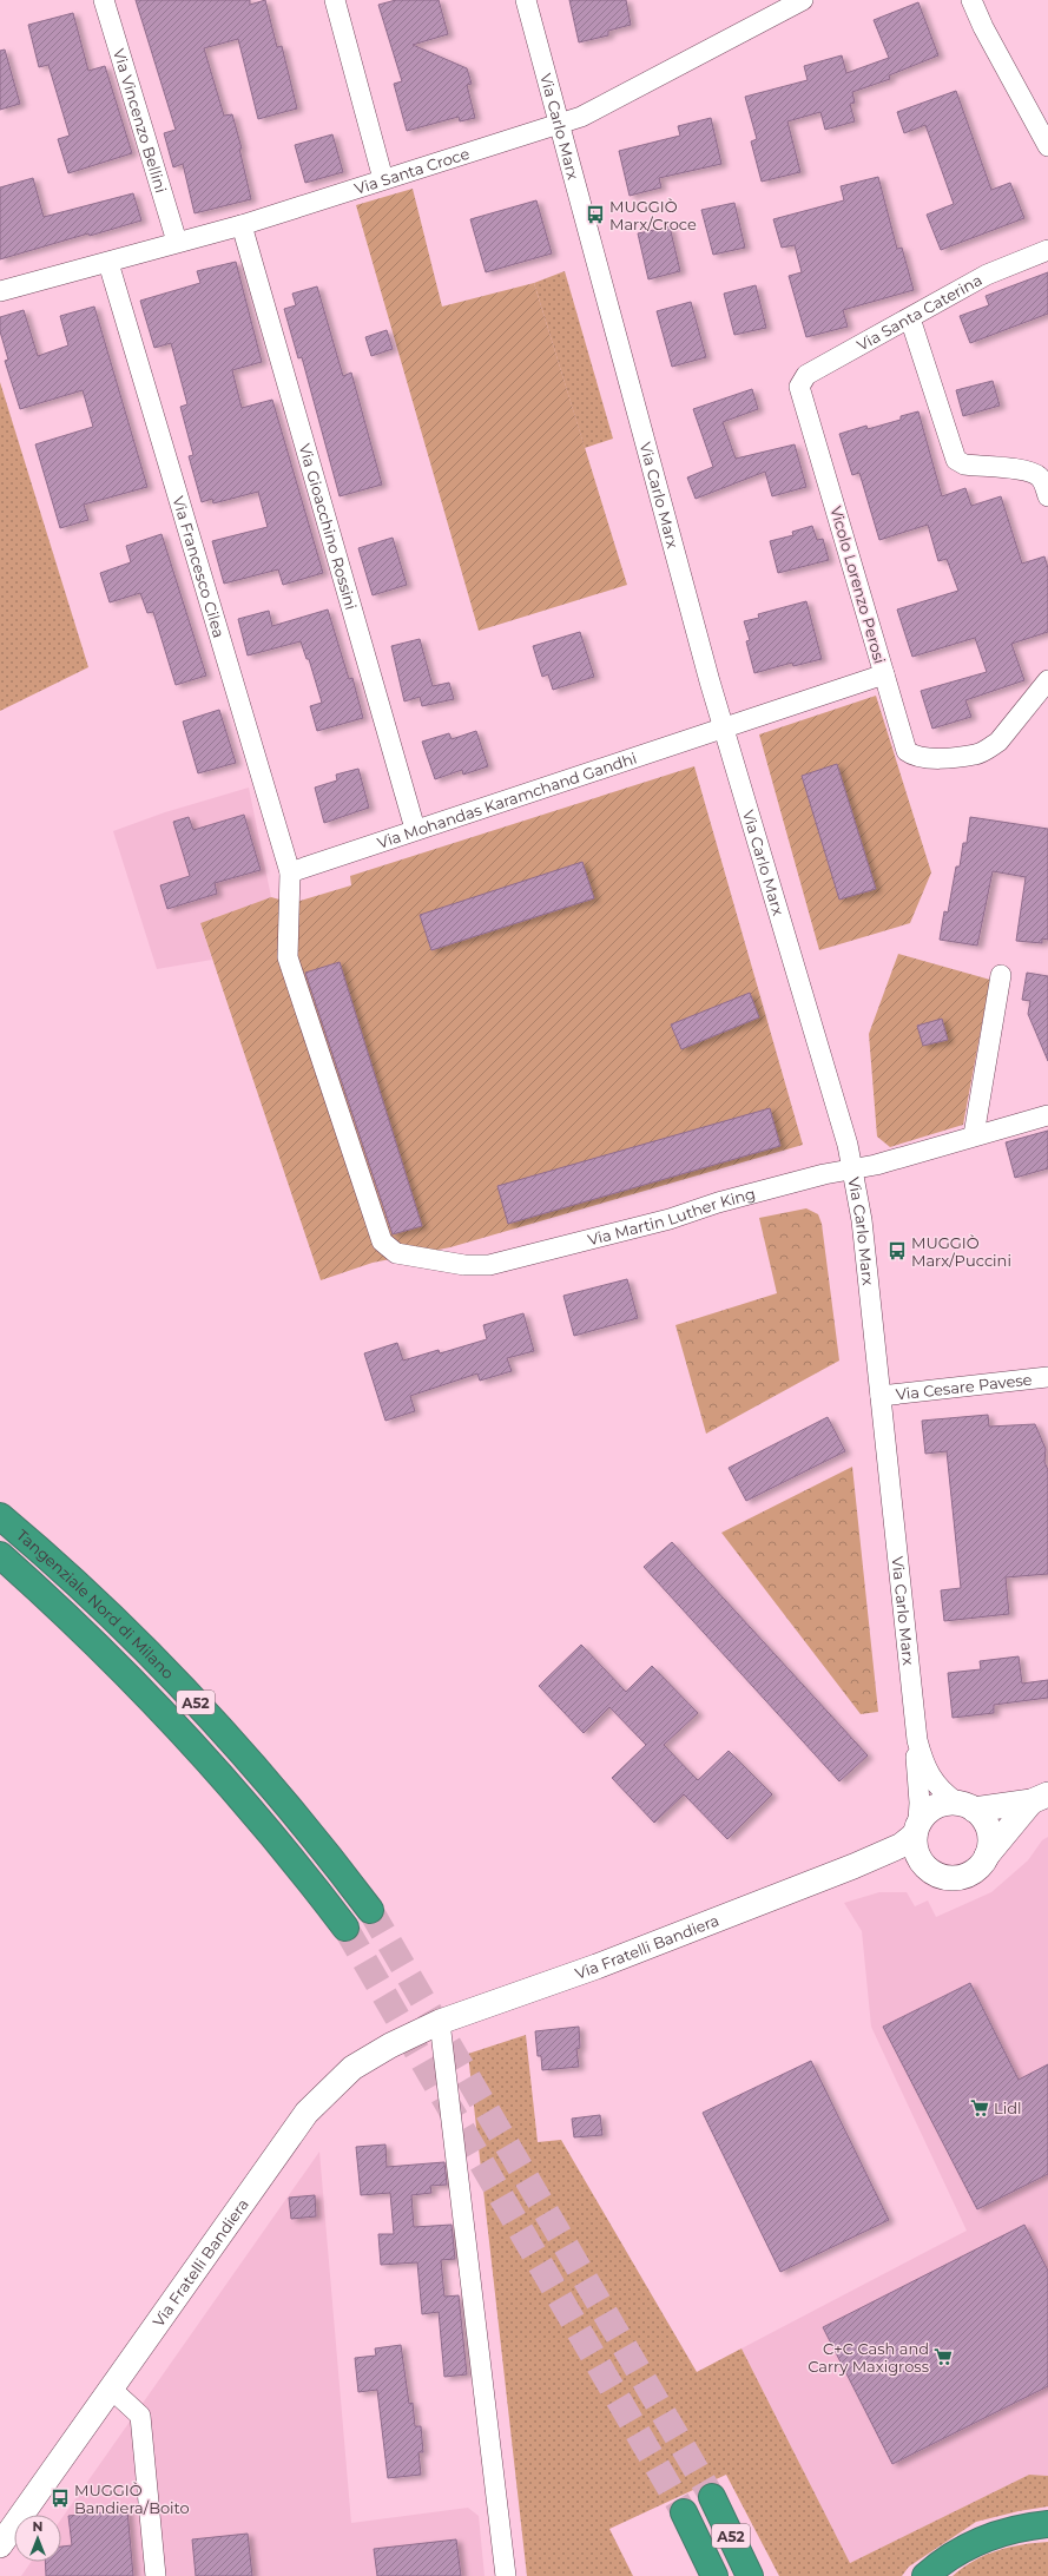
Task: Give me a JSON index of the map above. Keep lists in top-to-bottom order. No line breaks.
{"streets":{"highway":["Tangenziale Nord di Milano","A52"],"street":["Via Vincenzo Bellini","Via Carlo Marx","Via Santa Croce","Via Santa Caterina","Via Gioacchino Rossini","Via Francesco Cilea","Vicolo Lorenzo Perosi","Via Mohandas Karamchand Gandhi","Via Martin Luther King","Via Cesare Pavese","Via Fratelli Bandiera"]},"crossings":[["Via Vincenzo Bellini","Via Santa Croce"],["Via Carlo Marx","Via Santa Croce"],["Via Carlo Marx","Vicolo Lorenzo Perosi"],["Via Carlo Marx","Via Mohandas Karamchand Gandhi"],["Via Carlo Marx","Via Martin Luther King"],["Via Carlo Marx","Via Cesare Pavese"],["Via Carlo Marx","Via Fratelli Bandiera"],["Via Santa Croce","Via Gioacchino Rossini"],["Via Santa Croce","Via Francesco Cilea"],["Via Santa Caterina","Vicolo Lorenzo Perosi"],["Via Gioacchino Rossini","Via Mohandas Karamchand Gandhi"],["Via Francesco Cilea","Via Mohandas Karamchand Gandhi"],["Via Francesco Cilea","Via Martin Luther King"],["Vicolo Lorenzo Perosi","Via Mohandas Karamchand Gandhi"]],"places":{"bus stop":["MUGGIÒ Marx/Croce","MUGGIÒ Marx/Puccini","MUGGIÒ Bandiera/Boito"],"supermarket":["Lidl","C+C Cash and Carry Maxigross"]},"north":"top"}
